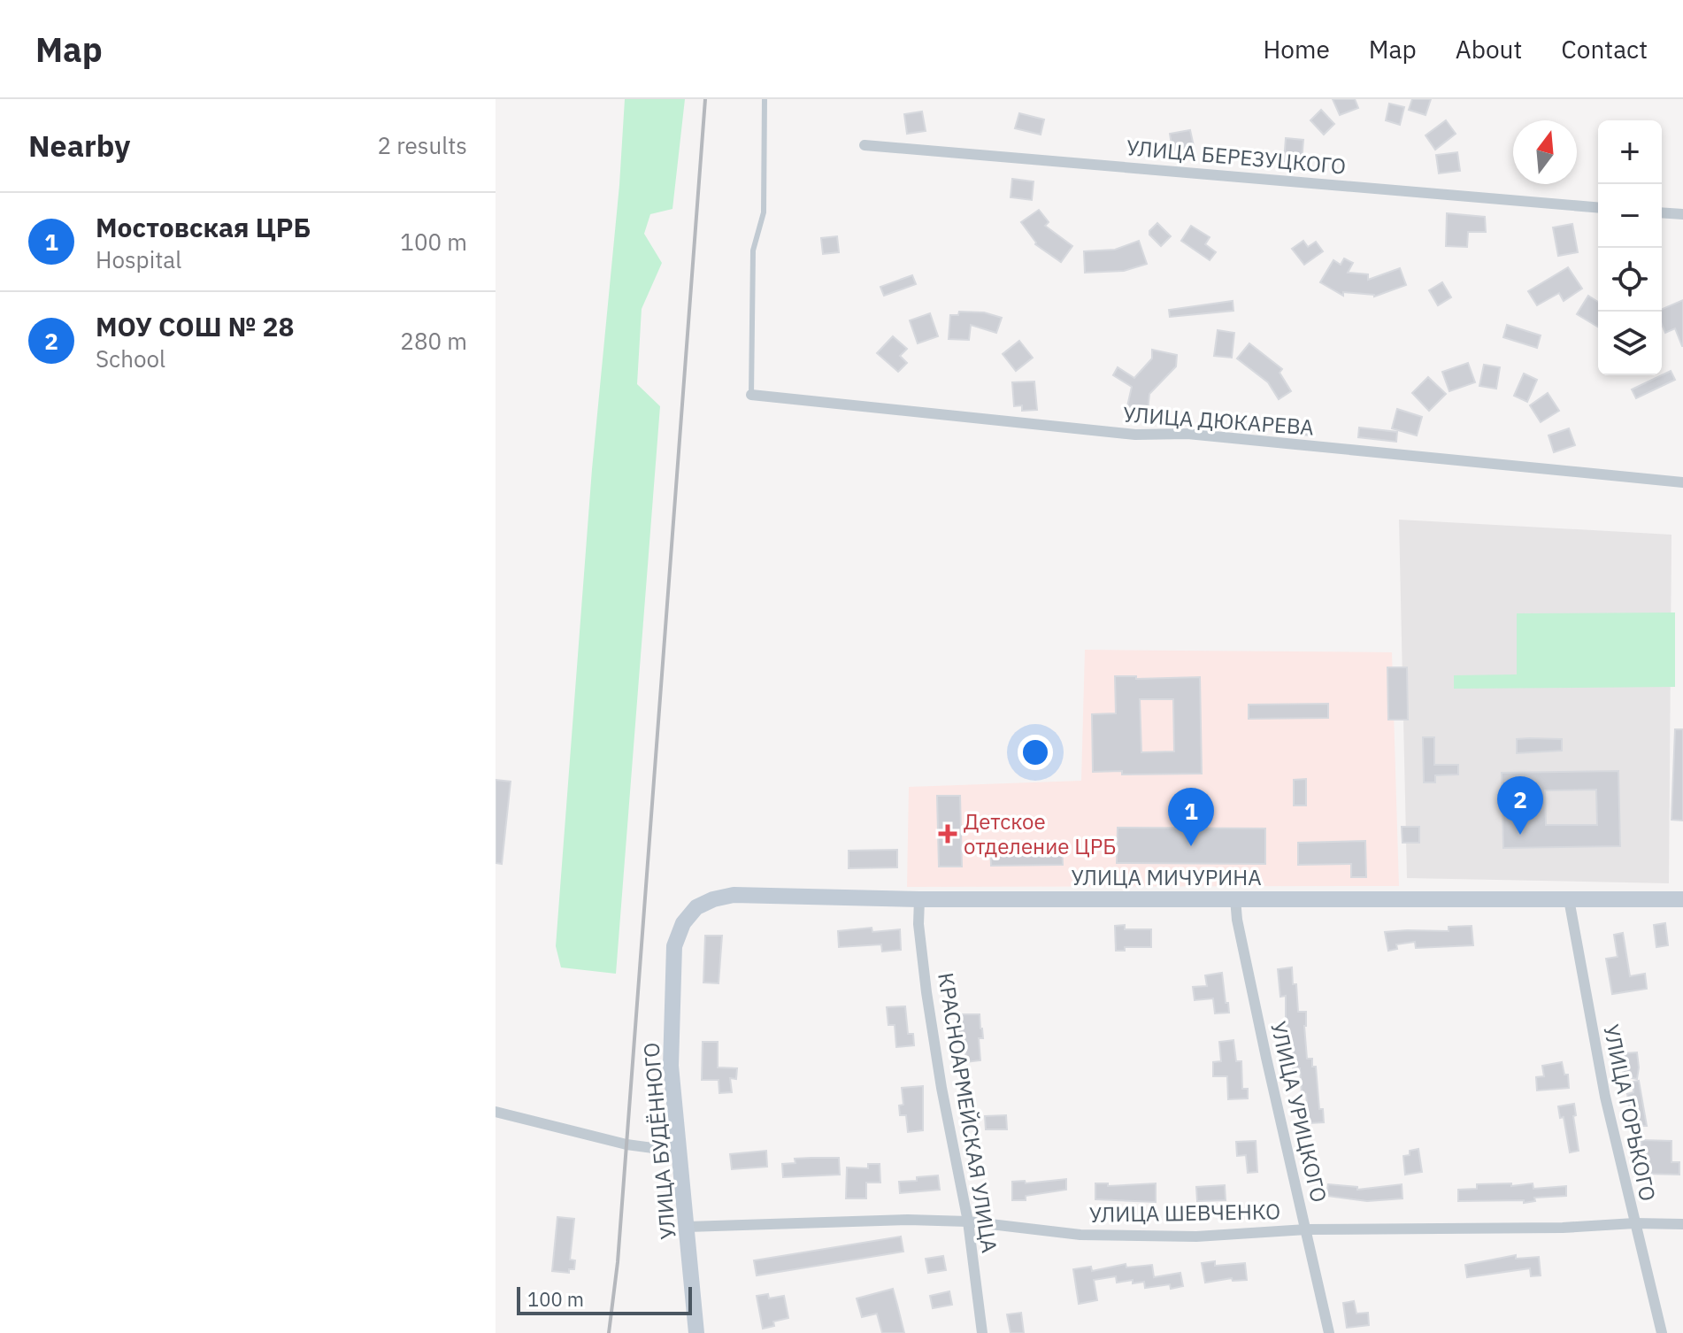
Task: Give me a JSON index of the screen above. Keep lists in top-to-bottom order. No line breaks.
{"streets":{"street":["УЛИЦА БЕРЕЗУЦКОГО","УЛИЦА ДЮКАРЕВА","УЛИЦА МИЧУРИНА","УЛИЦА УРИЦКОГО","КРАСНОАРМЕЙСКАЯ УЛИЦА","УЛИЦА ГОРЬКОГО","УЛИЦА БУДЁННОГО","УЛИЦА ШЕВЧЕНКО"]},"crossings":[["УЛИЦА МИЧУРИНА","УЛИЦА УРИЦКОГО"],["УЛИЦА МИЧУРИНА","КРАСНОАРМЕЙСКАЯ УЛИЦА"],["УЛИЦА МИЧУРИНА","УЛИЦА ГОРЬКОГО"],["УЛИЦА МИЧУРИНА","УЛИЦА БУДЁННОГО"],["УЛИЦА УРИЦКОГО","УЛИЦА ШЕВЧЕНКО"],["КРАСНОАРМЕЙСКАЯ УЛИЦА","УЛИЦА ШЕВЧЕНКО"],["УЛИЦА ГОРЬКОГО","УЛИЦА ШЕВЧЕНКО"],["УЛИЦА БУДЁННОГО","УЛИЦА ШЕВЧЕНКО"]],"places":{"health":["Детское отделение ЦРБ"]},"scale_bar":"100 m","north":"top","page":{"header":"Map","nav":["Home","Map","About","Contact"],"heading":["Nearby","2 results"],"map_buttons":["+","−"],"list":[{"mark":"1","name":"Мостовская ЦРБ","note":"Hospital","value":"100 m"},{"mark":"2","name":"МОУ СОШ № 28","note":"School","value":"280 m"}],"pins":["2","1"],"scale":"100 m"}}
